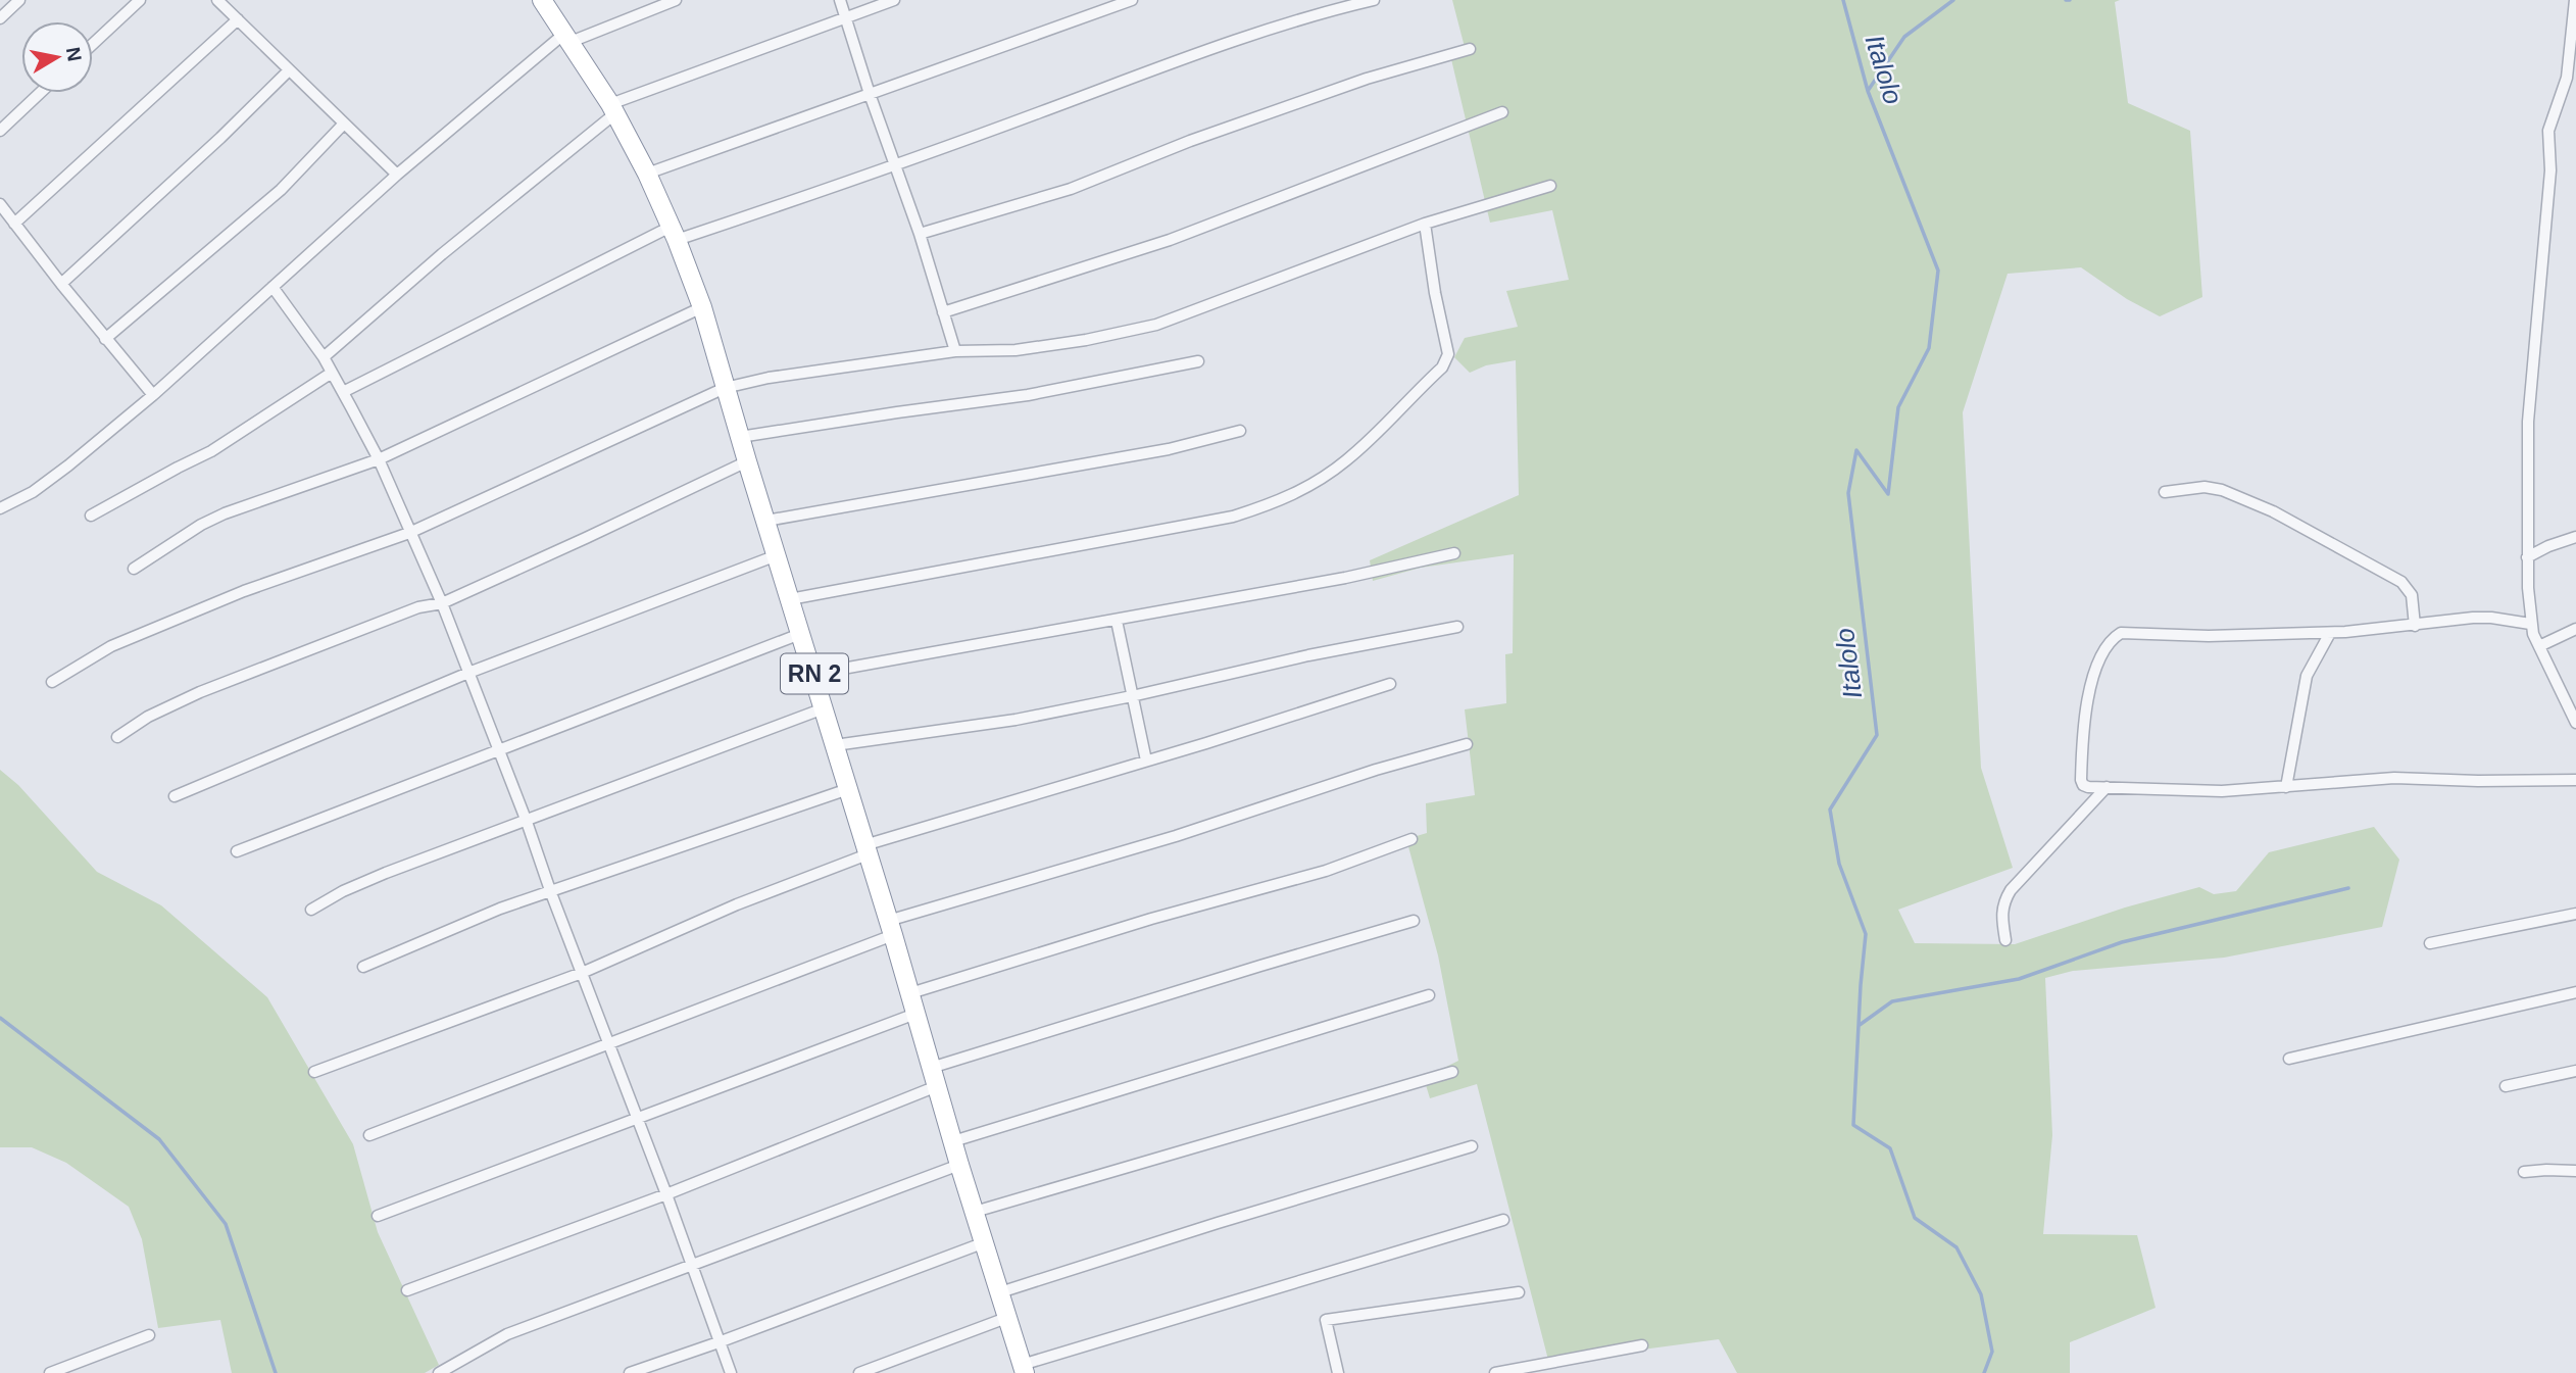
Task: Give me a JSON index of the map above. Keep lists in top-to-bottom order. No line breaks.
{"streets":{"highway":["RN 2"]},"water":["Italolo"],"north":"right"}
